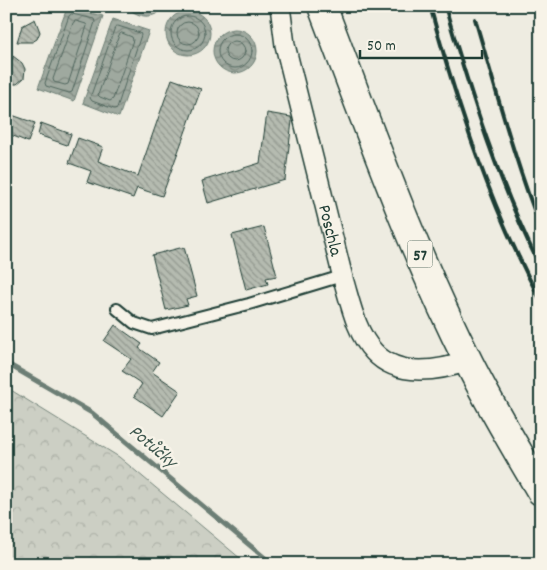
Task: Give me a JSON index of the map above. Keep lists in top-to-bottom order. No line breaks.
{"streets":{"main road":["57"],"street":["Poschla"]},"crossings":[["Poschla","57"]],"water":["Potůčky"],"scale_bar":"50 m"}
